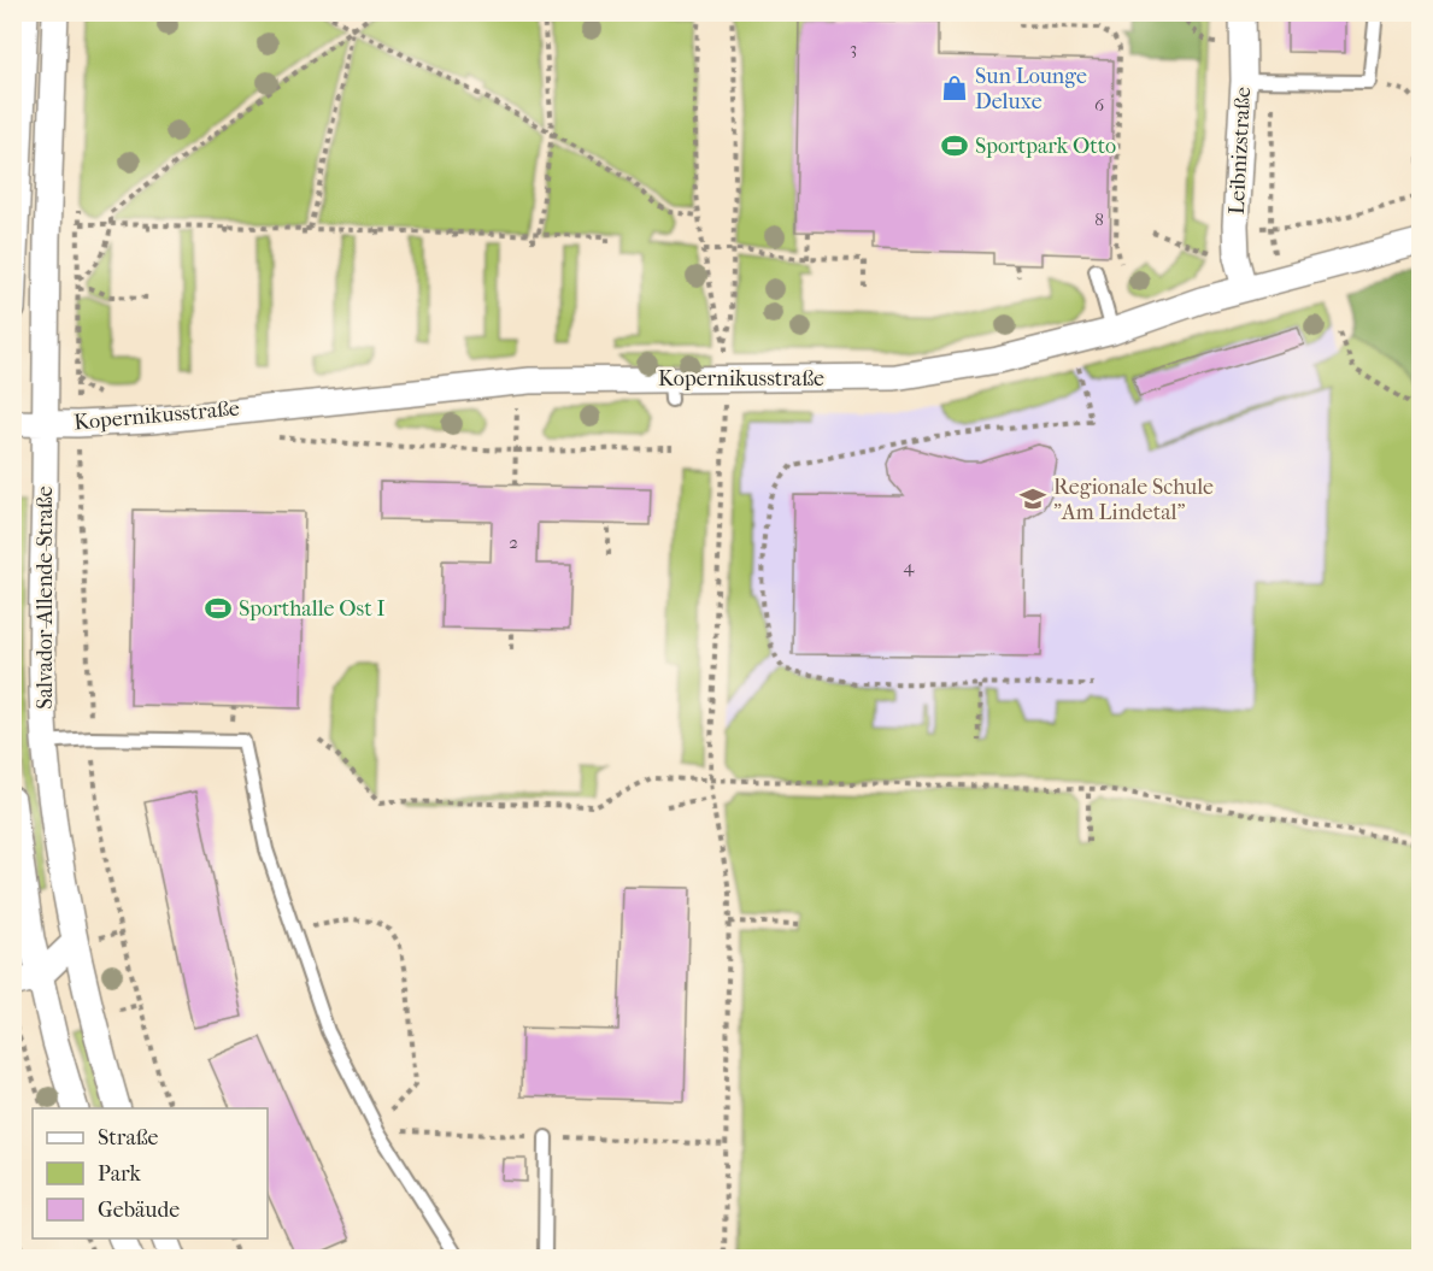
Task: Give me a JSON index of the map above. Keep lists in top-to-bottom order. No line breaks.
{"streets":{"street":["Leibnizstraße","Kopernikusstraße","Salvador-Allende-Straße"]},"crossings":[["Leibnizstraße","Kopernikusstraße"],["Kopernikusstraße","Salvador-Allende-Straße"]],"places":{"shop":["Sun Lounge Deluxe"],"sports":["Sportpark Otto","Sporthalle Ost I"],"school or university":["Regionale Schule \"Am Lindetal\""]},"house_numbers":["3","6","8","2","4"],"legend":["Straße","Park","Gebäude"]}
